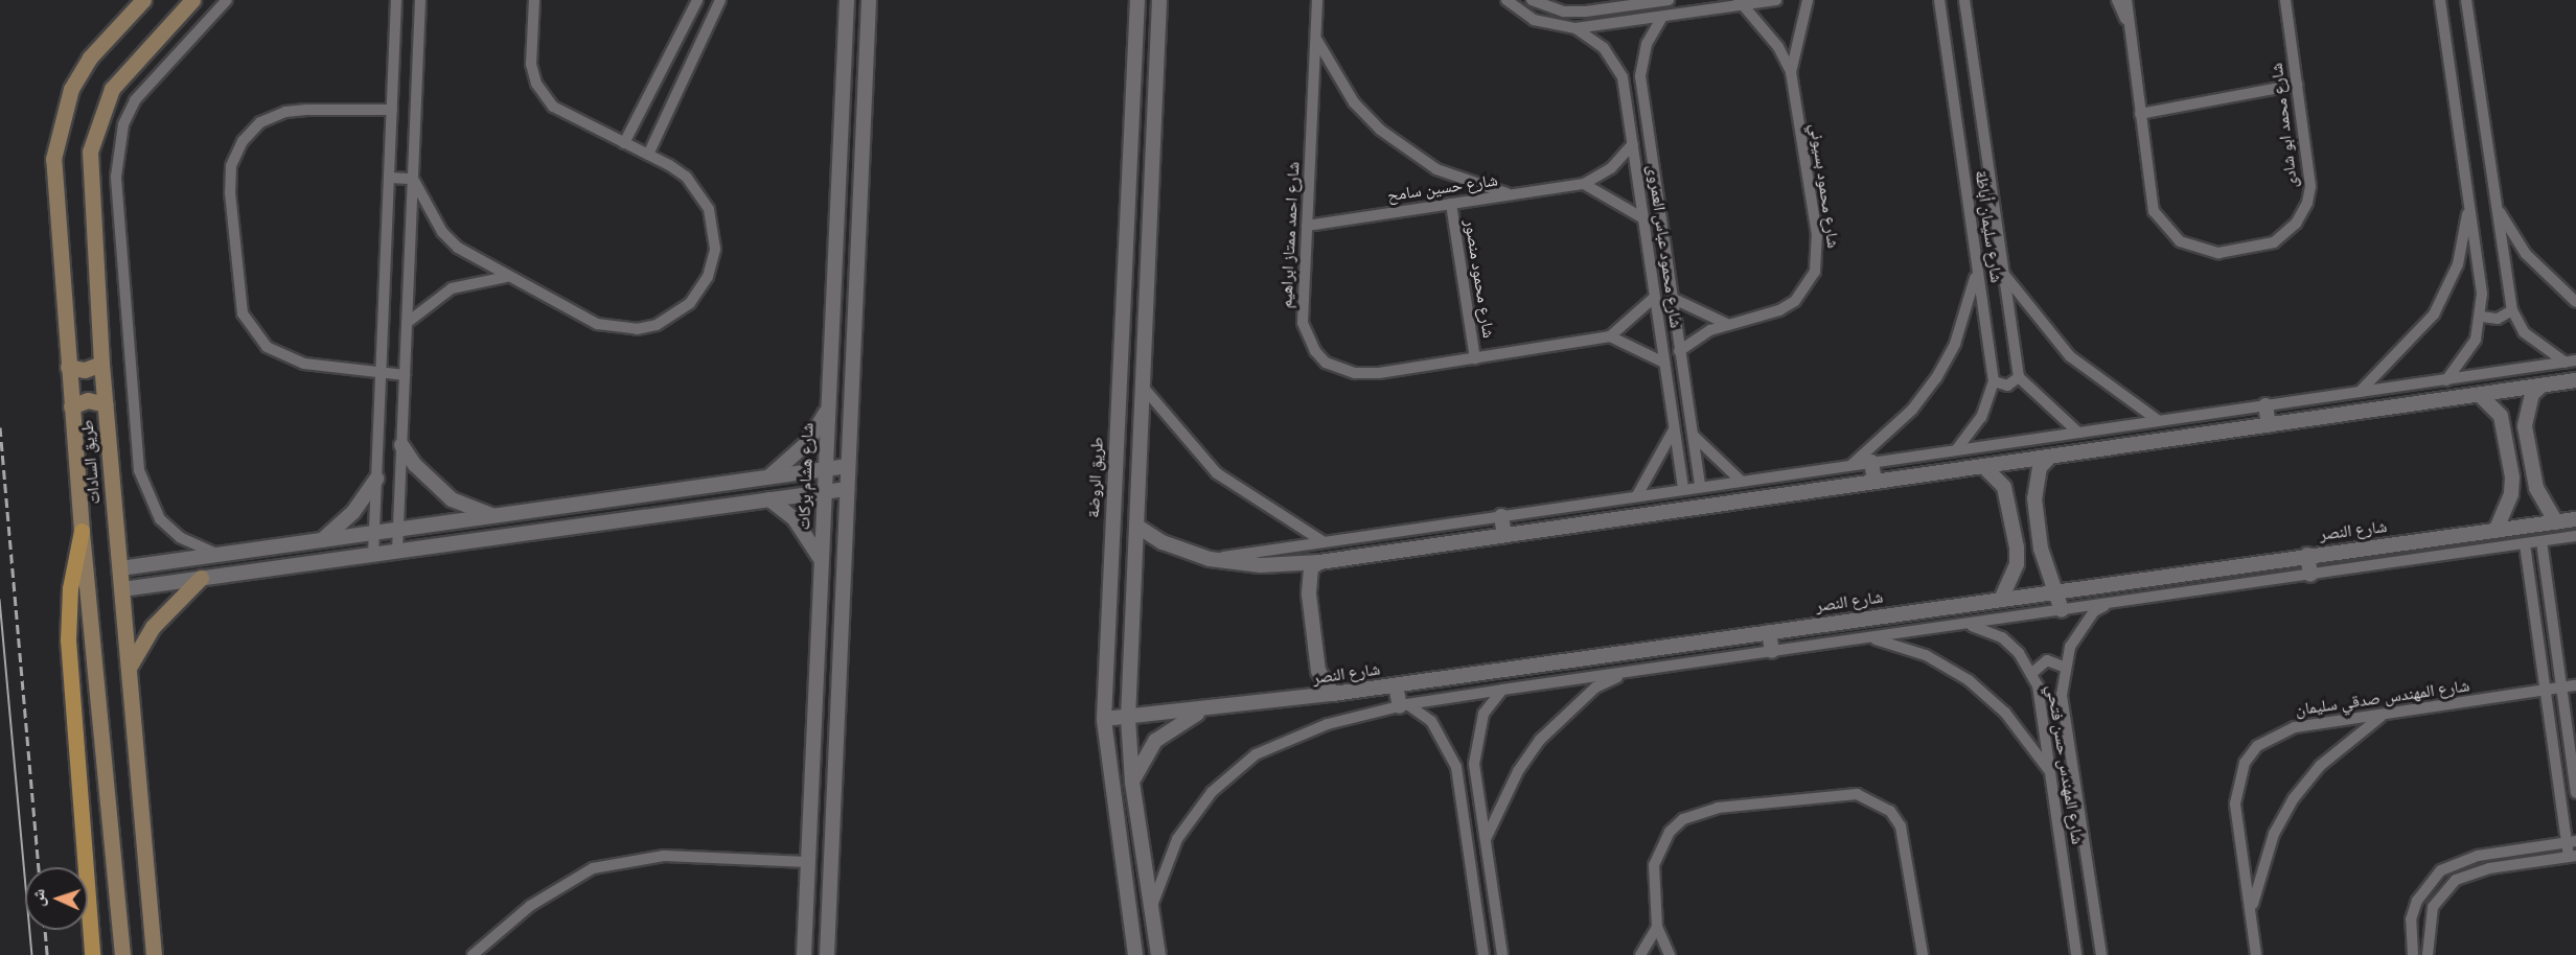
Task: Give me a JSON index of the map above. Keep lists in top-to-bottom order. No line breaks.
{"streets":{"main road":["طريق السادات"],"street":["شارع محمد ابو شادى","شارع محمود بسيوني","شارع حسين سامح","شارع سليمان أباظة","شارع احمد ممتاز ابراهيم","شارع محمود عباس العمروى","شارع محمود منصور","شارع هشام بركات","طريق الروضة","شارع النصر","شارع المهندس صدقي سليمان","شارع المهندس حسن فتحي"]},"crossings":[["شارع محمود بسيوني","شارع محمود عباس العمروى"],["شارع حسين سامح","شارع احمد ممتاز ابراهيم"],["شارع حسين سامح","شارع محمود عباس العمروى"],["شارع حسين سامح","شارع محمود منصور"],["شارع احمد ممتاز ابراهيم","شارع محمود منصور"],["طريق الروضة","شارع النصر"]],"north":"left"}
